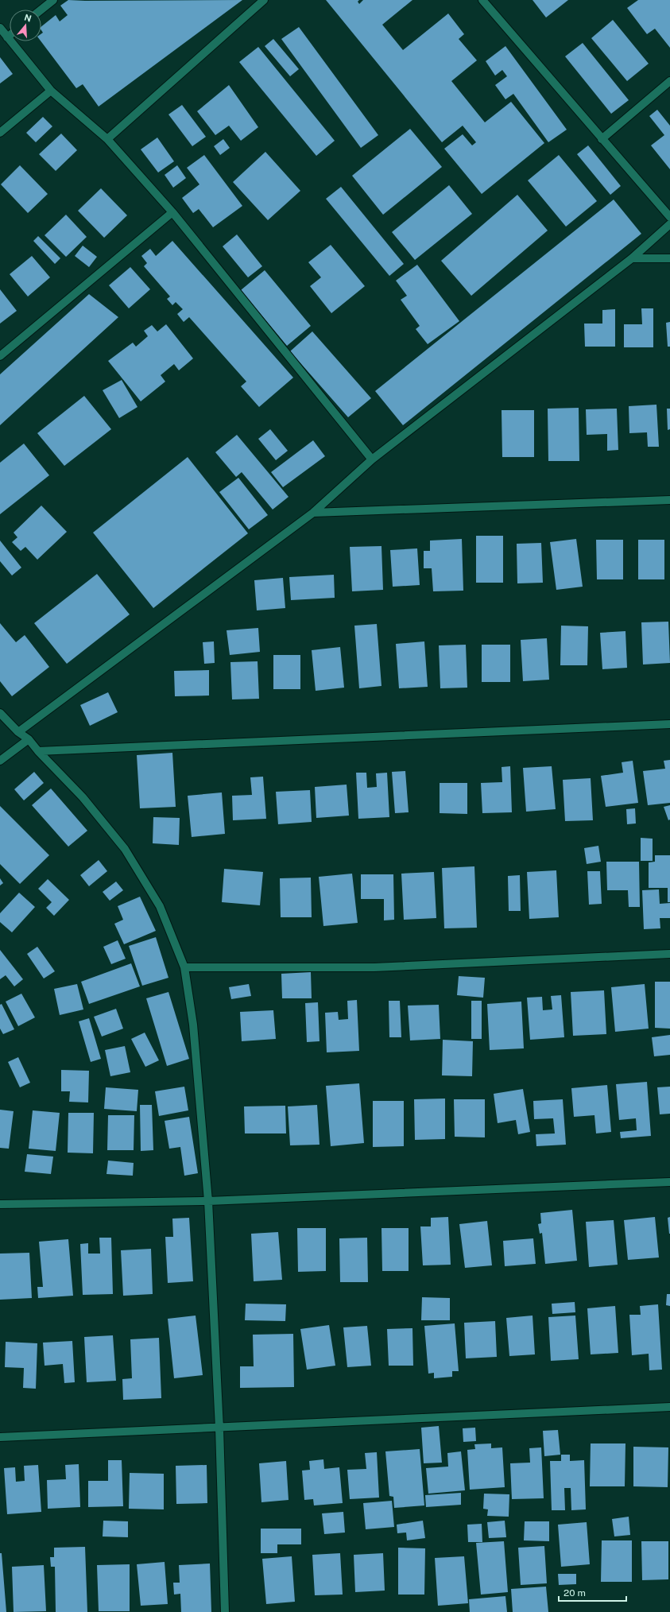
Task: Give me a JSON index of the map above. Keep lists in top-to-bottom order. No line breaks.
{"scale_bar":"20 m","north":"top"}
